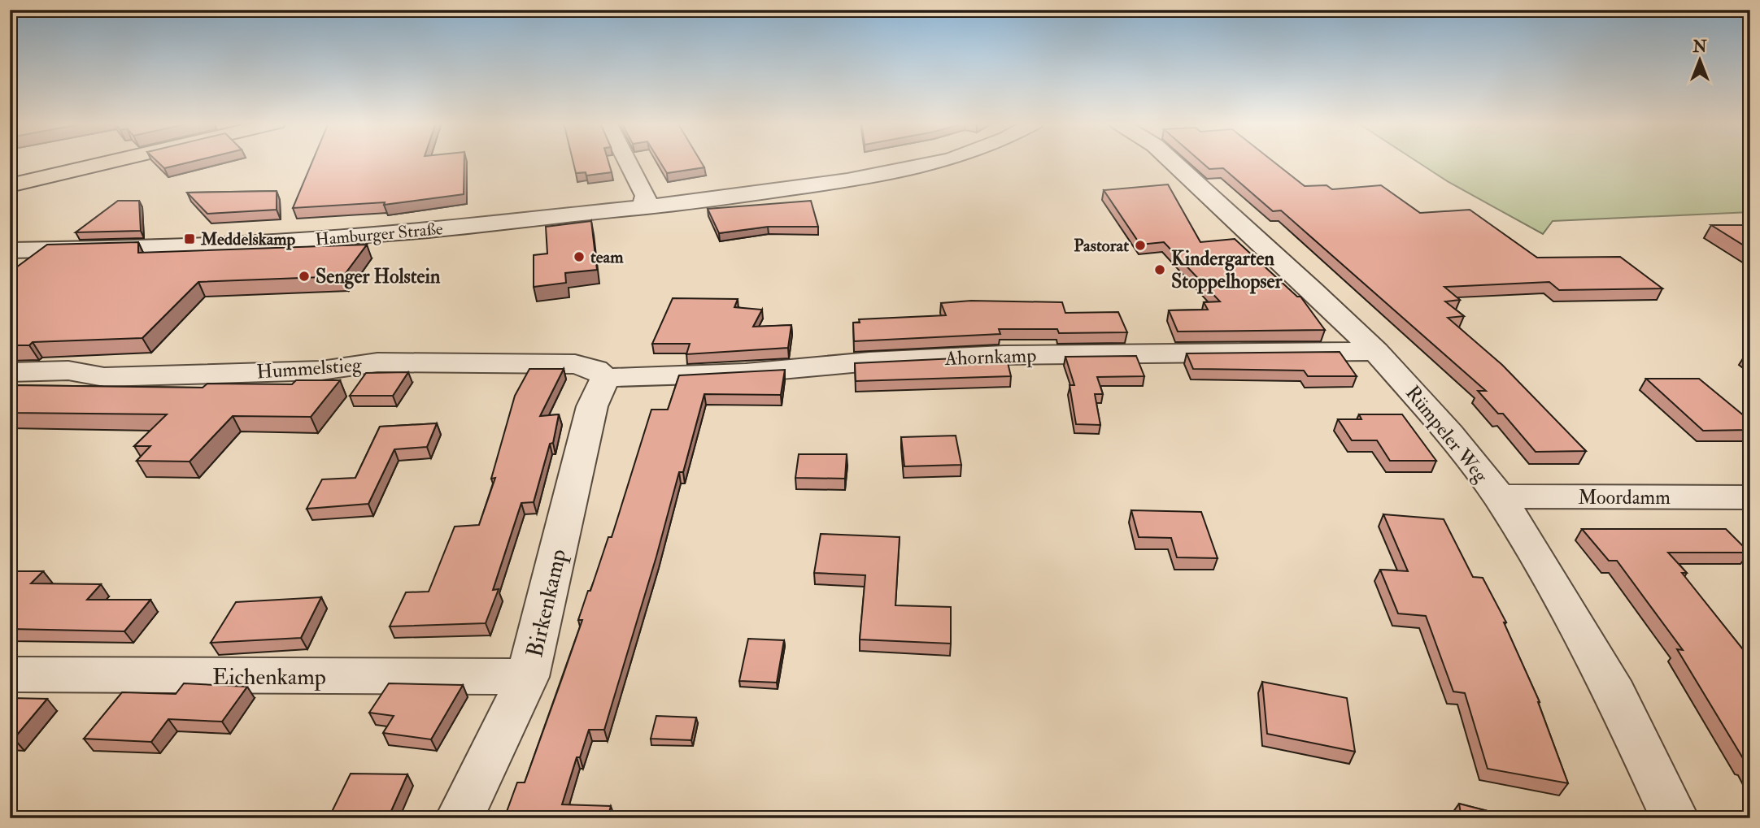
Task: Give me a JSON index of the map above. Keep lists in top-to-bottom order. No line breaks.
{"streets":{"street":["Hamburger Straße","Ahornkamp","Hummelstieg","Rümpeler Weg","Moordamm","Birkenkamp","Eichenkamp"]},"crossings":[["Ahornkamp","Hummelstieg"],["Ahornkamp","Rümpeler Weg"],["Ahornkamp","Birkenkamp"],["Hummelstieg","Birkenkamp"],["Rümpeler Weg","Moordamm"],["Birkenkamp","Eichenkamp"]],"places":{"transit":["Meddelskamp"],"other":["Pastorat","team","Kindergarten Stoppelhopser","Senger Holstein"]},"north":"top"}
